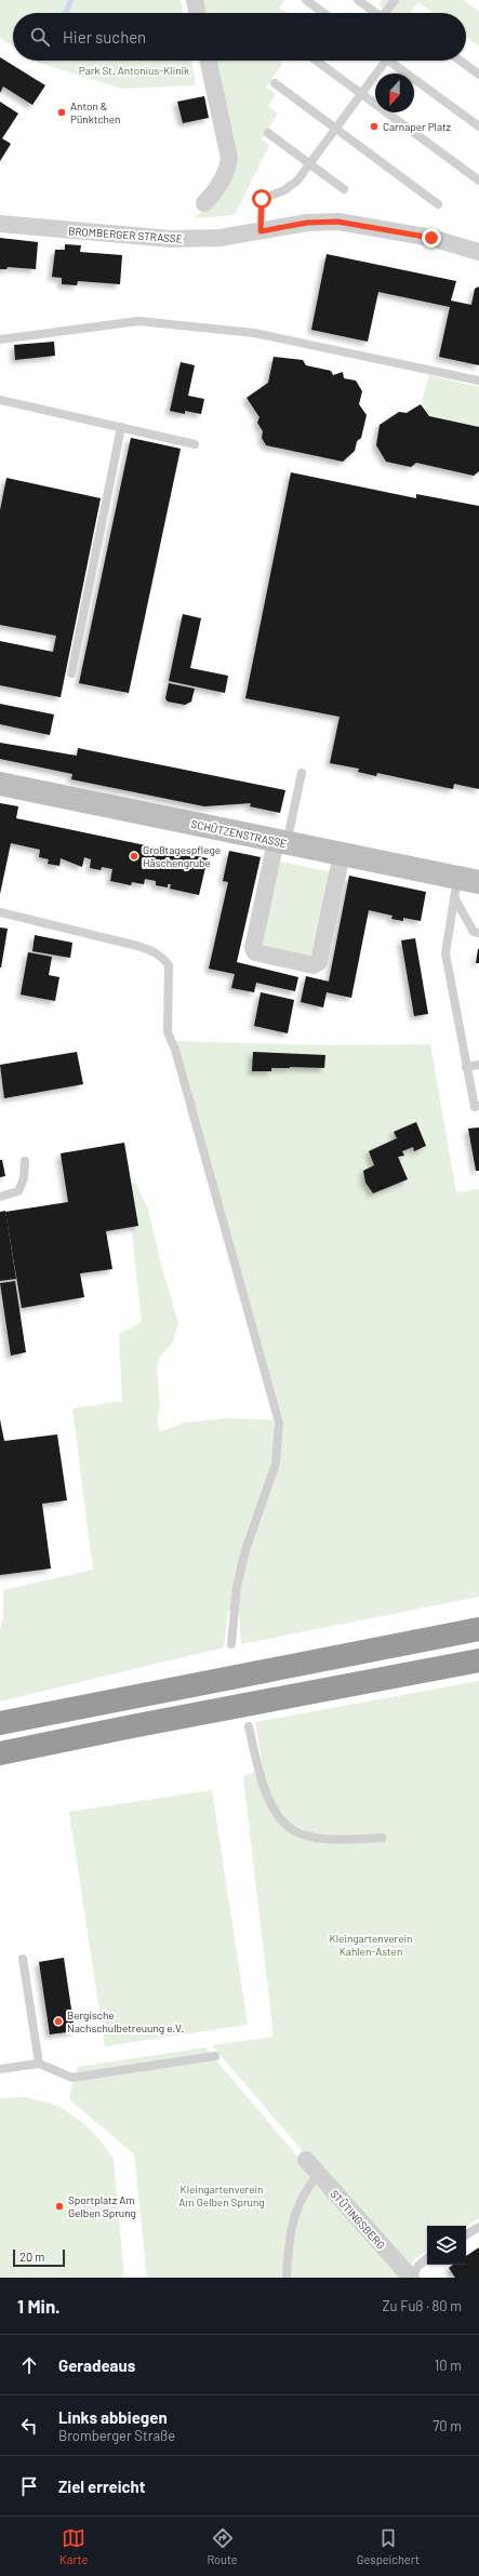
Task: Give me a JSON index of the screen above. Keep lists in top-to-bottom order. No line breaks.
{"streets":{"street":["BROMBERGER STRASSE","SCHÜTZENSTRASSE","STÜTINGSBERG"]},"parks":["Park St. Antonius-Klinik","Kleingartenverein Kahlen-Asten","Kleingartenverein Am Gelben Sprung"],"places":["Anton & Pünktchen","Carnaper Platz","Großtagespflege Häschengrube","Bergische Nachschulbetreuung e.V.","Sportplatz Am Gelben Sprung"],"scale_bar":"20 m","north":"bottom","page":{"search":"Hier suchen","scale":"20 m","heading":["1 Min.","Zu Fuß · 80 m"],"list":[["Geradeaus","10 m"],["Links abbiegen","Bromberger Straße","70 m"],"Ziel erreicht"],"nav":["Karte","Route","Gespeichert"]}}
